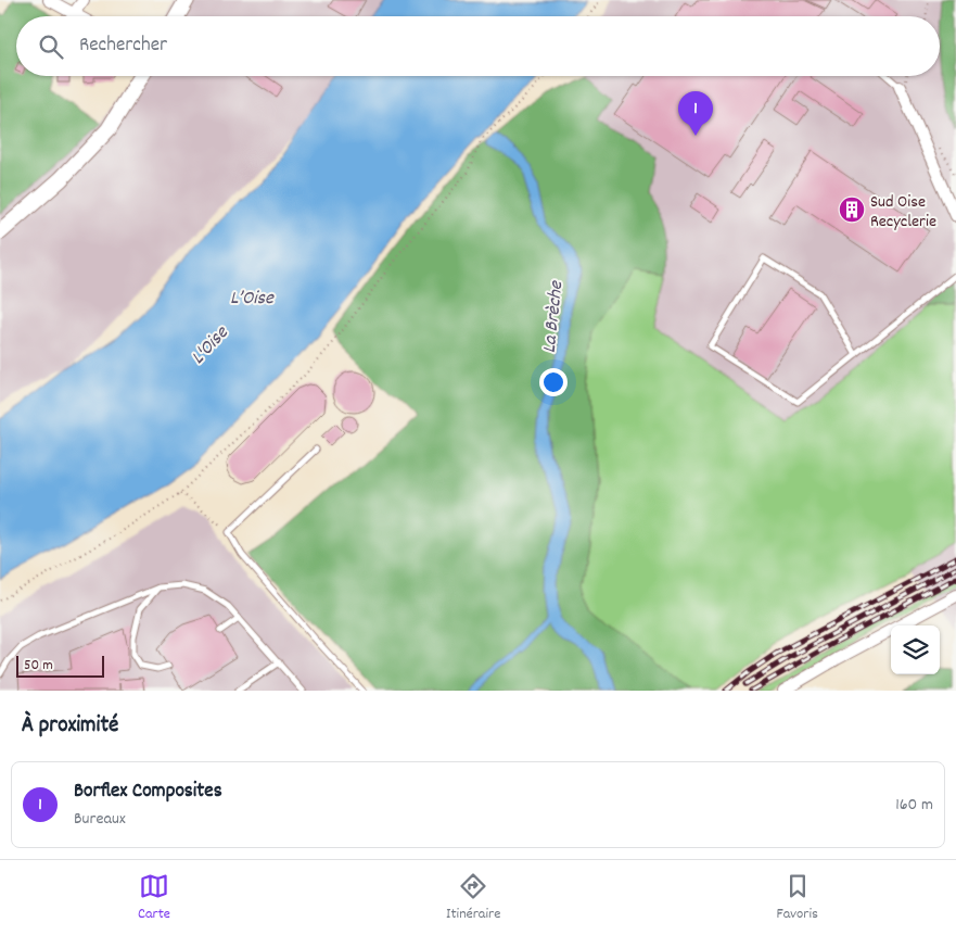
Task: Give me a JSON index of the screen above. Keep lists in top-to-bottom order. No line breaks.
{"water":["L’Oise","La Brèche","L'Oise"],"places":{"building":["Sud Oise Recyclerie"]},"scale_bar":"50 m","page":{"search":"Rechercher","pins":"1","scale":"50 m","heading":"À proximité","list":[{"mark":"1","name":"Borflex Composites","note":"Bureaux","value":"160 m"}],"nav":["Carte","Itinéraire","Favoris"]}}
